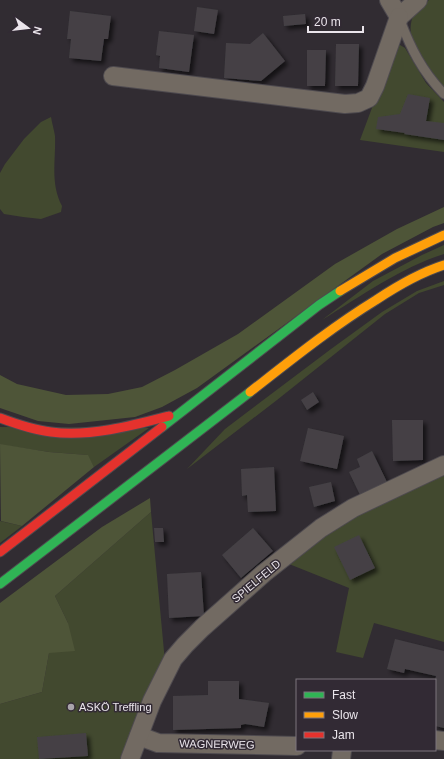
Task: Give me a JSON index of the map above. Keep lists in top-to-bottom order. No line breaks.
{"streets":{"street":["SPIELFELD","WAGNERWEG"]},"crossings":[["SPIELFELD","WAGNERWEG"]],"places":["ASKÖ Treffling"],"legend":["Fast","Slow","Jam"],"scale_bar":"20 m","north":"right"}
